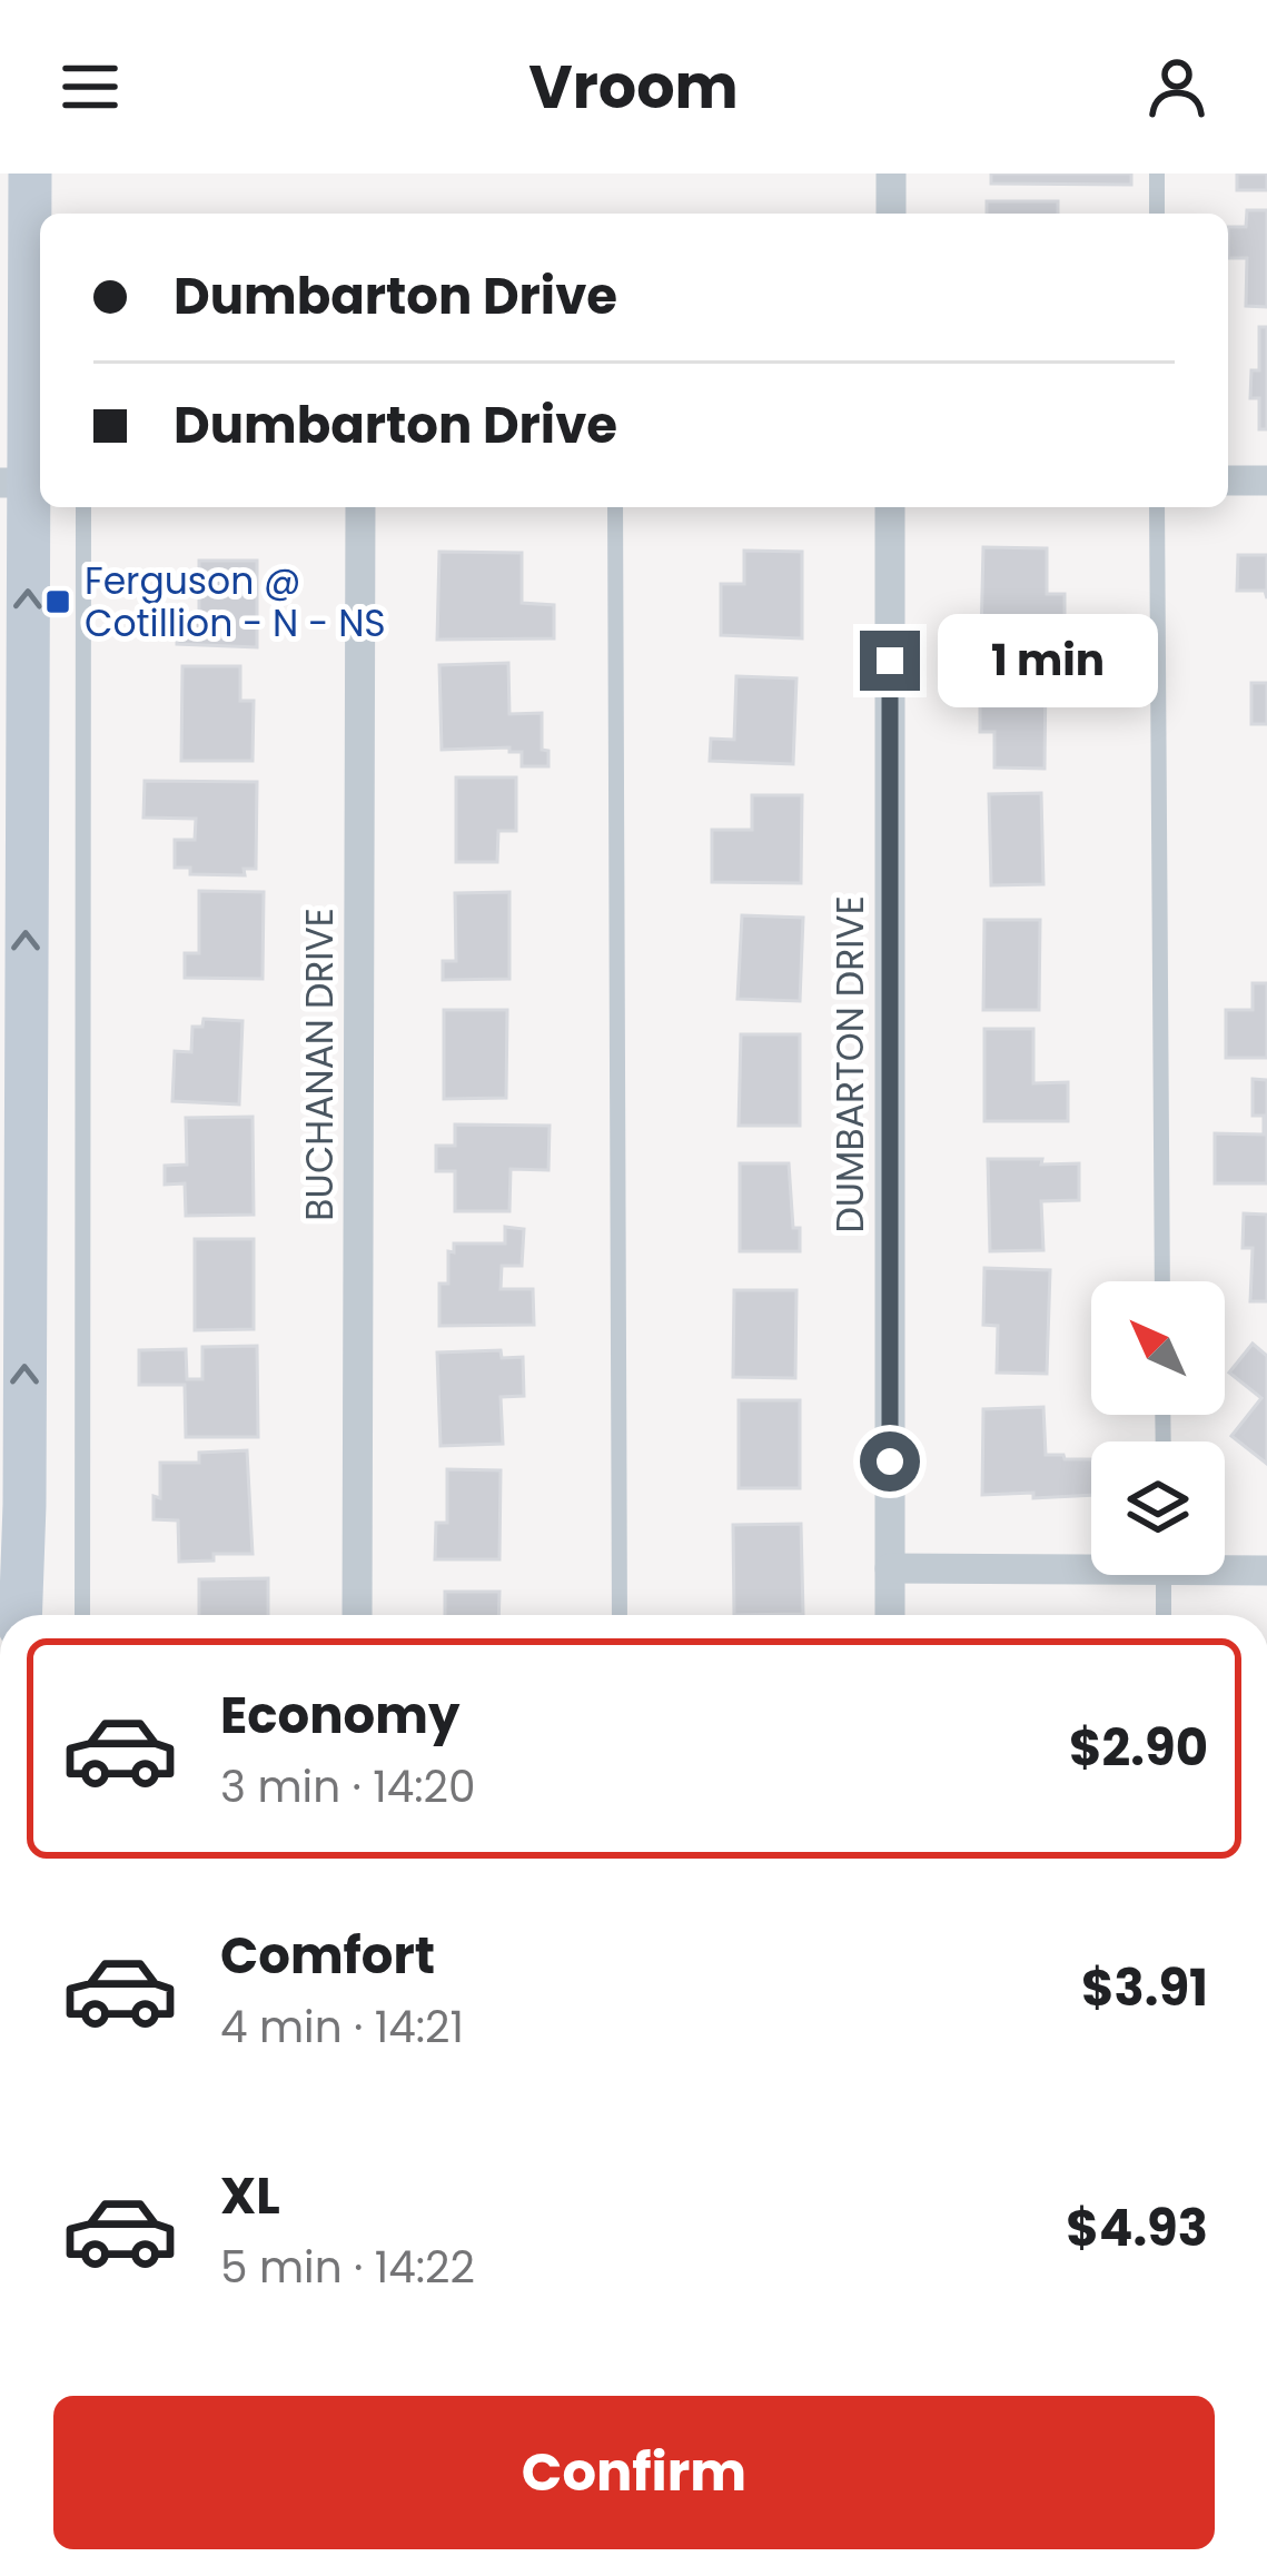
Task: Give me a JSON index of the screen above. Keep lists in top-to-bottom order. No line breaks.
{"streets":{"street":["BUCHANAN DRIVE","DUMBARTON DRIVE"]},"places":{"transit":["Ferguson @ Cotillion - N - NS"]},"north":"top left","page":{"header":"Vroom","banner":["Dumbarton Drive","Dumbarton Drive"],"bubble":"1 min","list":[{"name":"Economy","note":"3 min · 14:20","value":"$2.90"},{"name":"Comfort","note":"4 min · 14:21","value":"$3.91"},{"name":"XL","note":"5 min · 14:22","value":"$4.93"}],"buttons":"Confirm"}}
